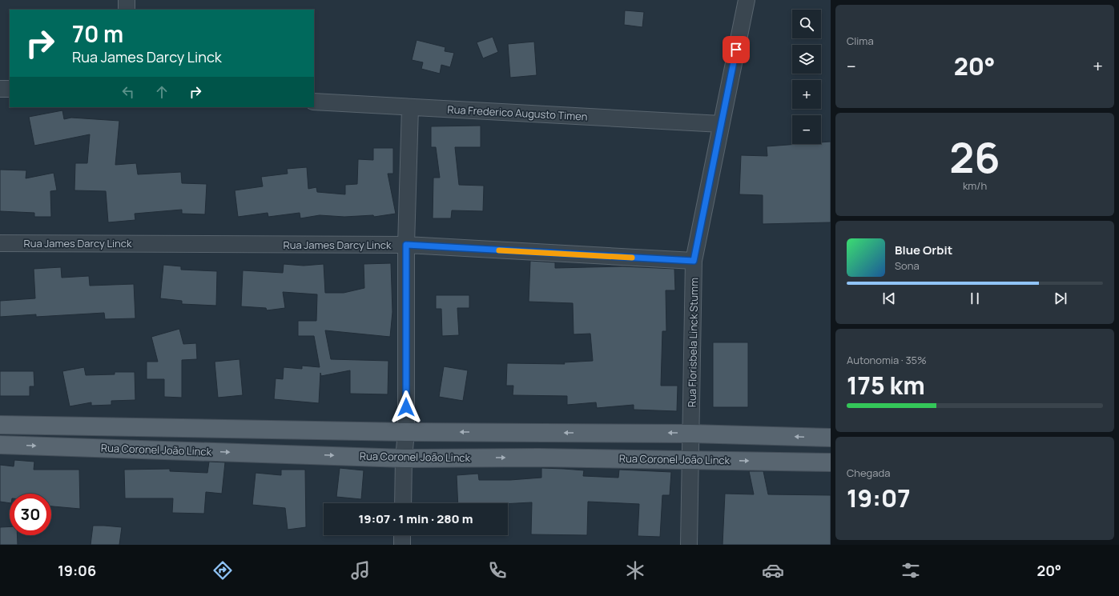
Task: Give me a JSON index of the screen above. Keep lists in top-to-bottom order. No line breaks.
{"streets":{"main road":["Rua Coronel João Linck"],"street":["Rua Frederico Augusto Timen","Rua James Darcy Linck","Rua Florisbela Linck Stumm"]},"crossings":[["Rua Frederico Augusto Timen","Rua Florisbela Linck Stumm"],["Rua James Darcy Linck","Rua Florisbela Linck Stumm"],["Rua Florisbela Linck Stumm","Rua Coronel João Linck"]],"page":{"tile":["Clima",["26","km/h"],["Autonomia · 35%","175 km"],["Chegada","19:07"]],"map_buttons":["+","−"],"turn":["70 m","Rua James Darcy Linck"],"heat":["−","20°","+"],"song":["Blue Orbit","Sona"],"limit":"30","trip":"19:07 · 1 min · 280 m","tabs":["19:06","20°"]}}
